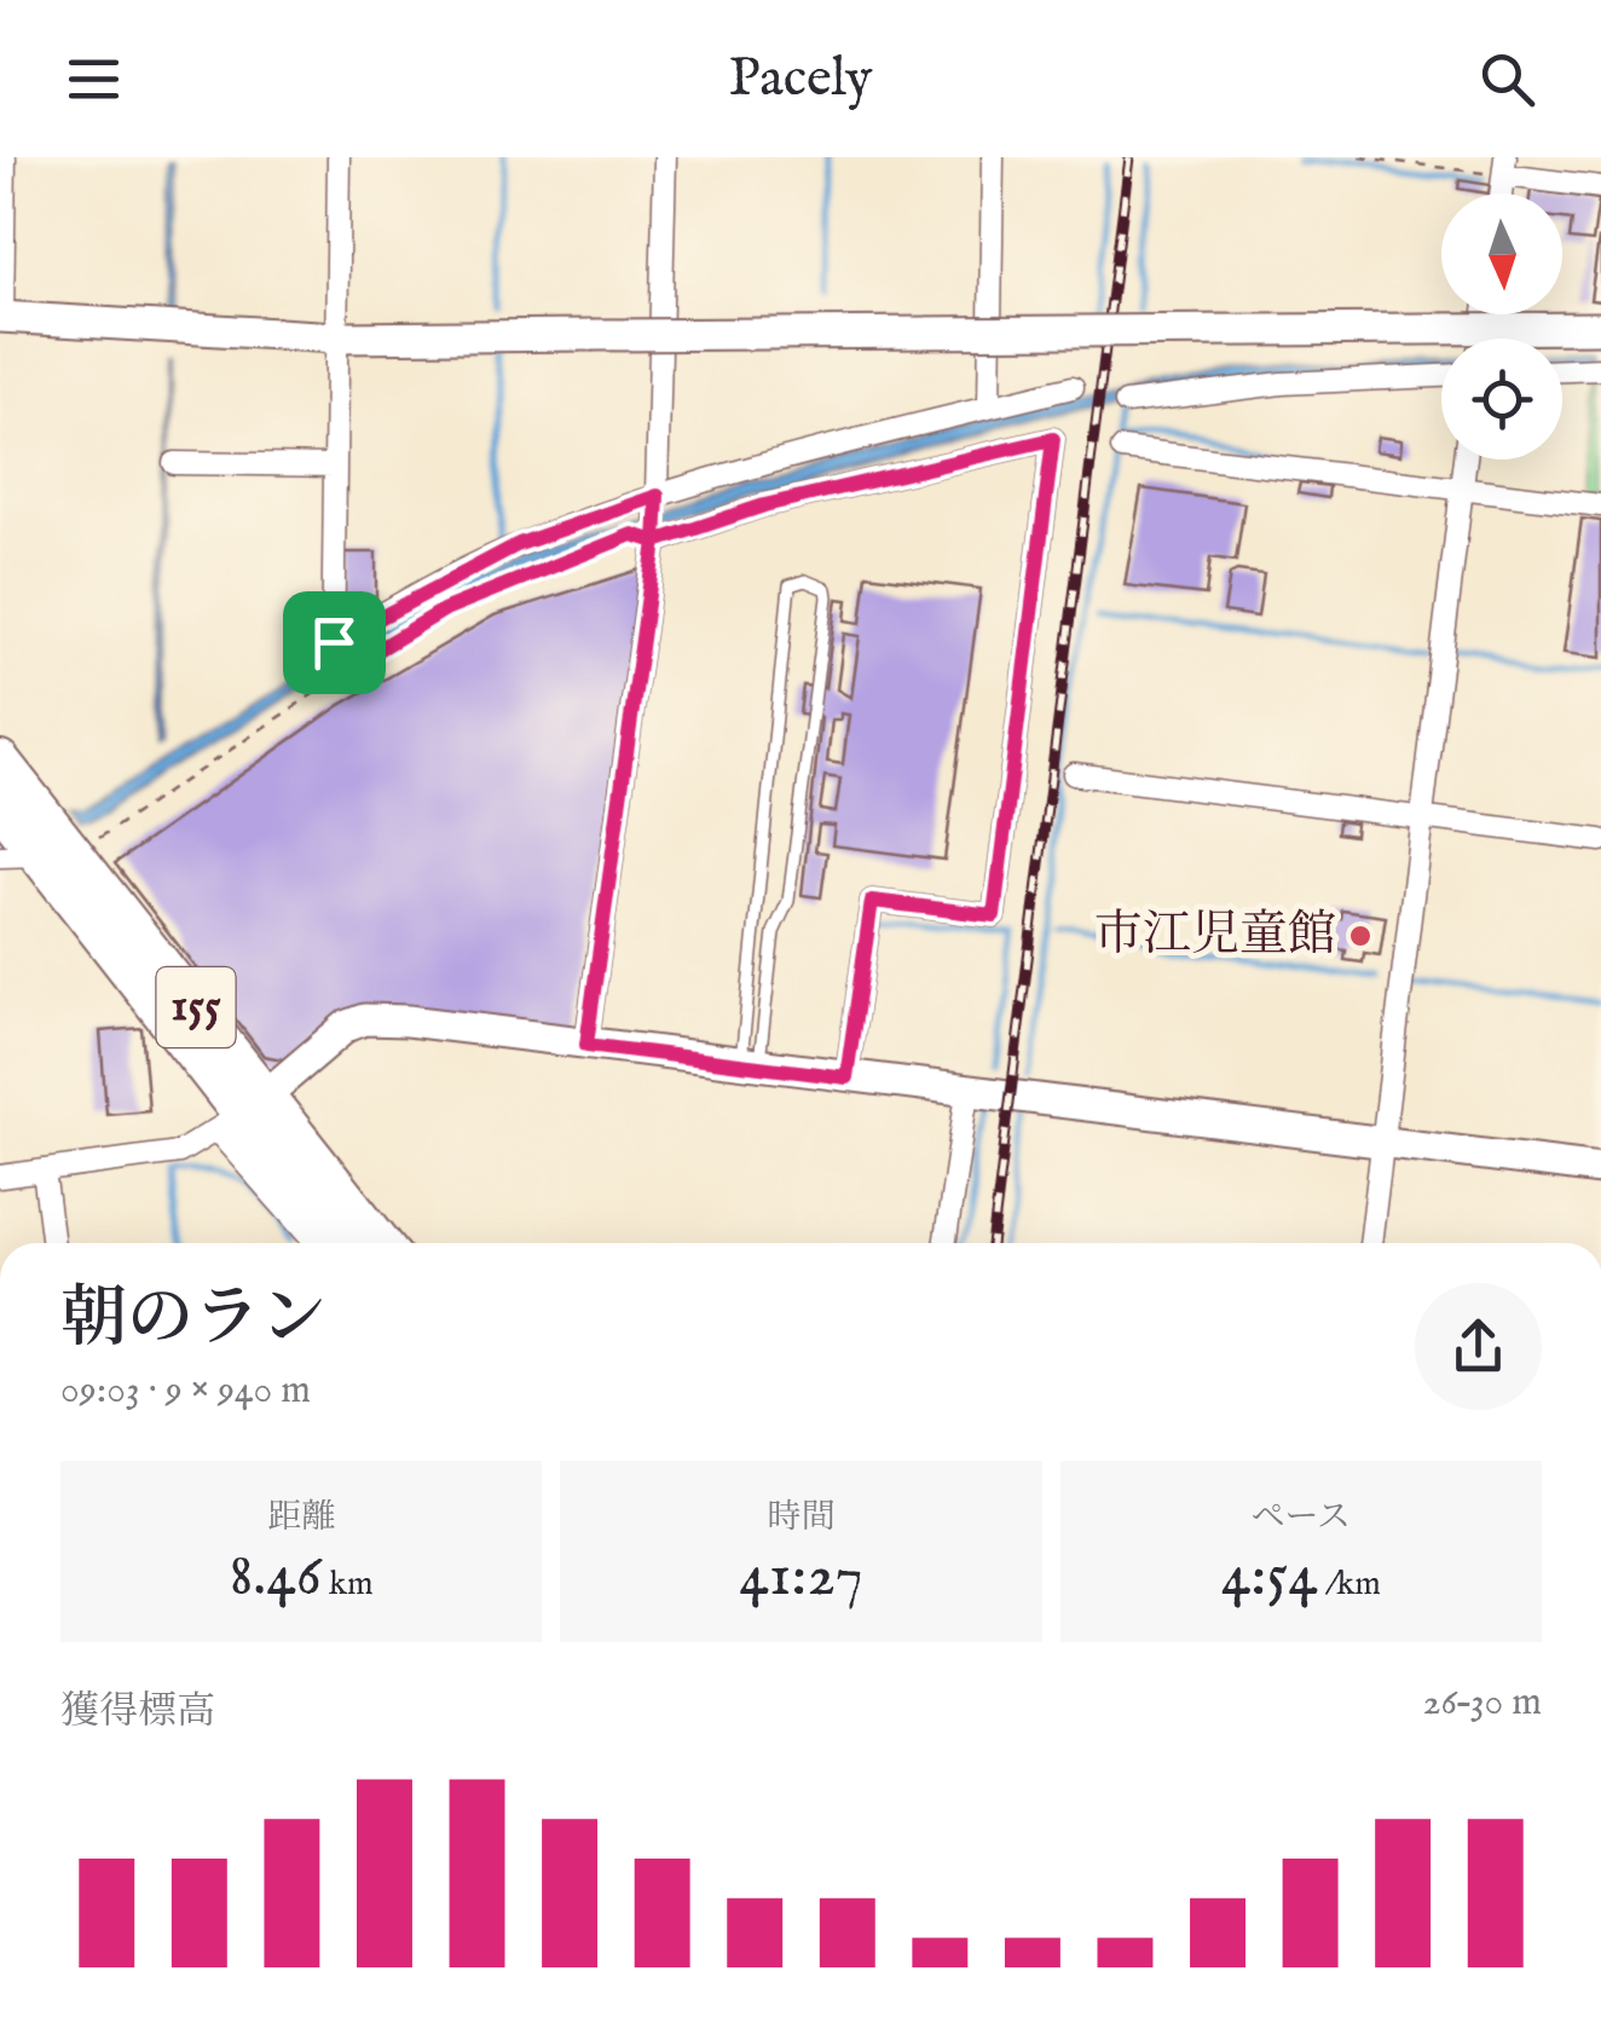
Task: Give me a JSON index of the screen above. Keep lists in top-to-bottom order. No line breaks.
{"streets":{"highway":["155"]},"places":["市江児童館"],"north":"bottom","page":{"header":"Pacely","heading":["朝のラン","09:03 · 9 × 940 m"],"stats":[["距離","8.46 km"],["時間","41:27"],["ペース","4:54 /km"]],"chart":["獲得標高","26–30 m"]}}
